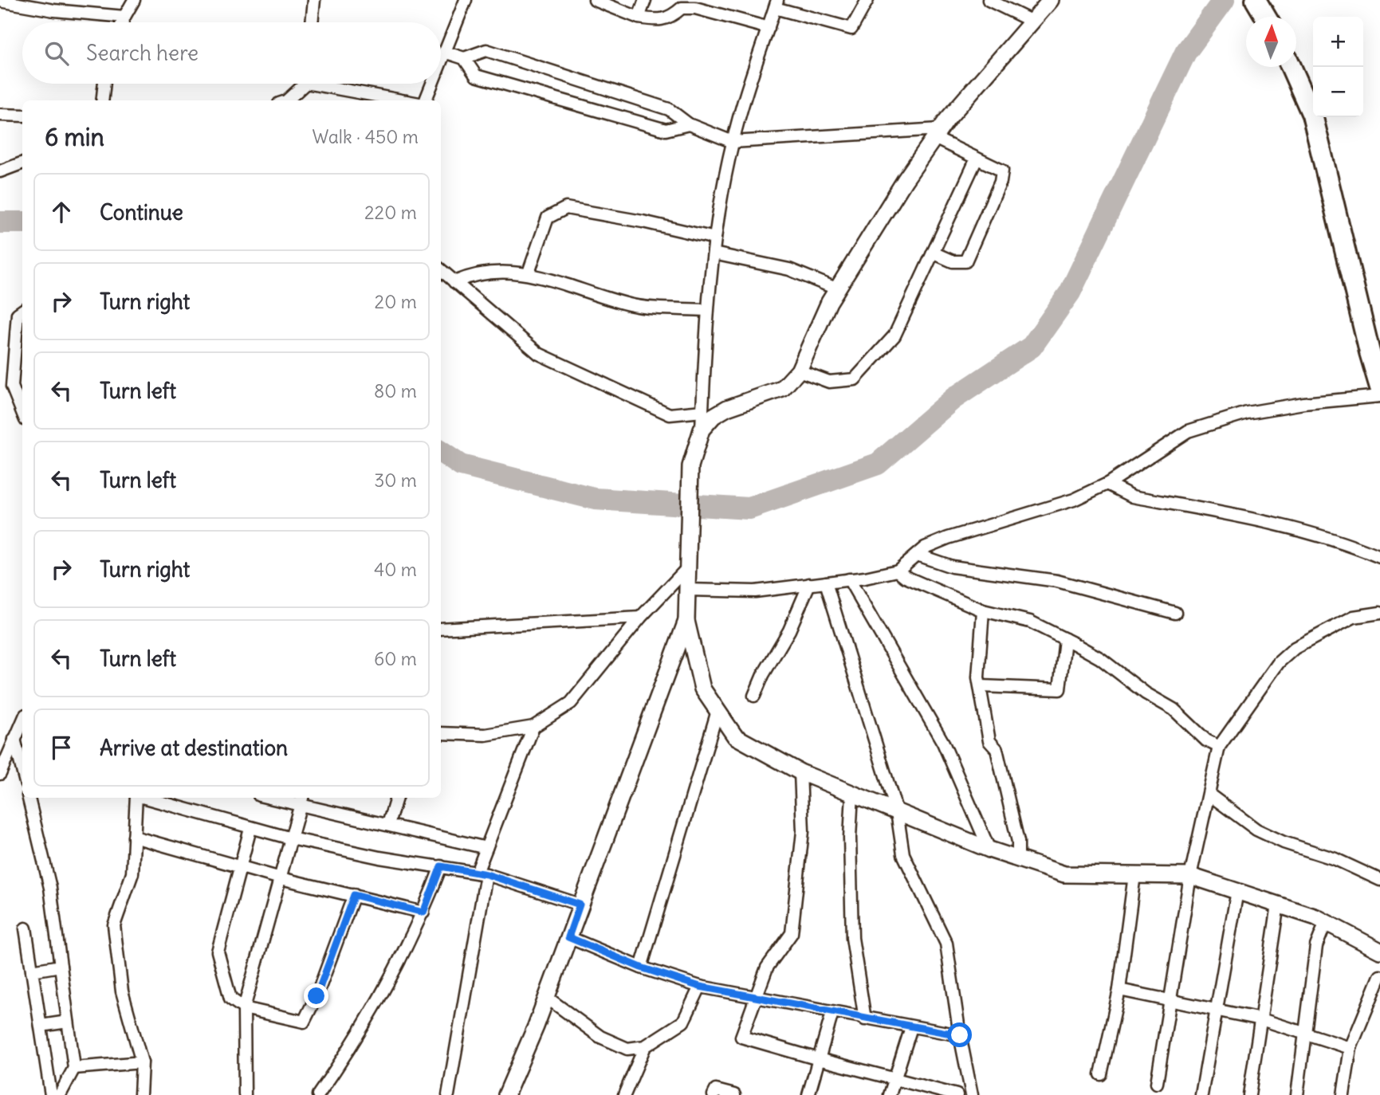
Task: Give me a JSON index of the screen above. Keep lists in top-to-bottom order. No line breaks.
{"north":"top","page":{"map_buttons":["+","−"],"search":"Search here","heading":["6 min","Walk · 450 m"],"list":[["Continue","220 m"],["Turn right","20 m"],["Turn left","80 m"],["Turn left","30 m"],["Turn right","40 m"],["Turn left","60 m"],"Arrive at destination"]}}
